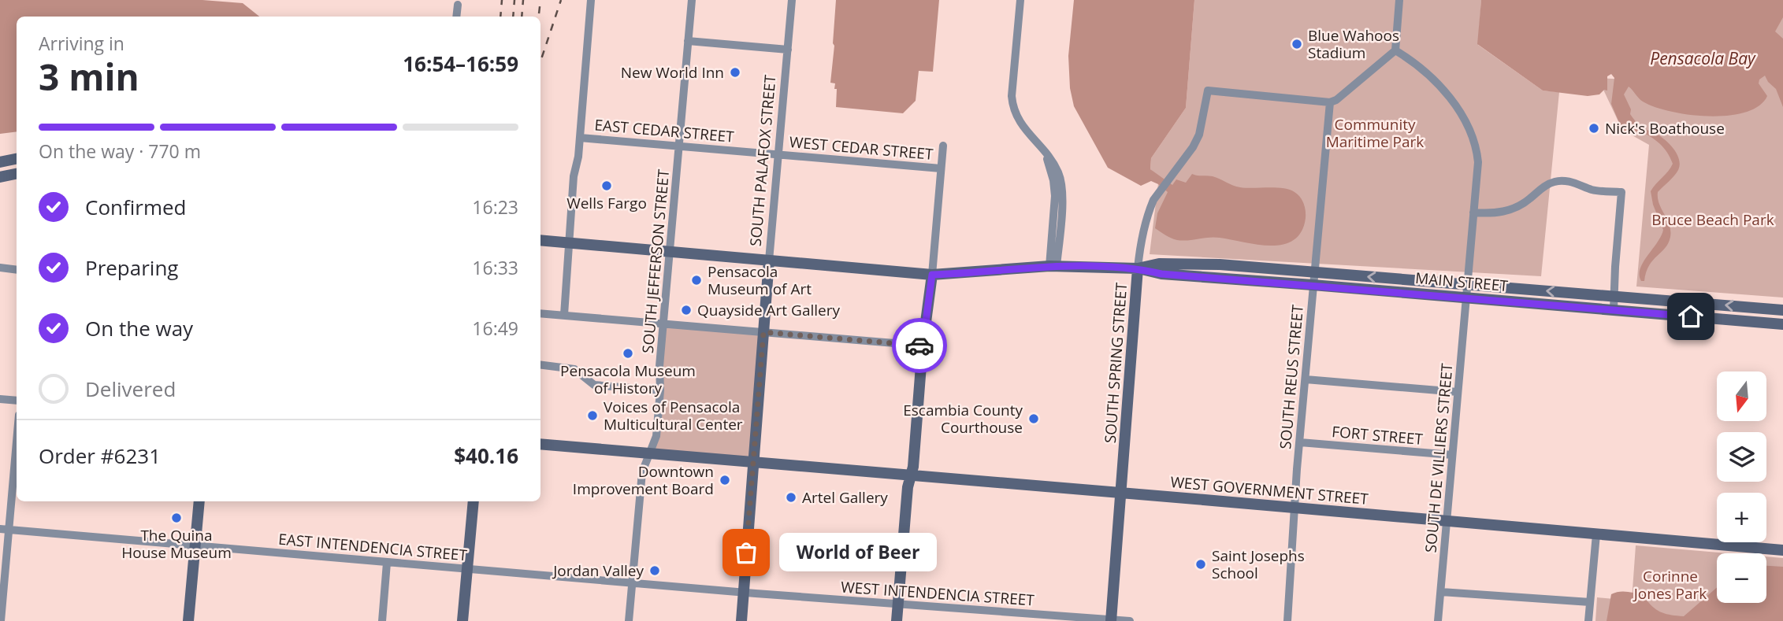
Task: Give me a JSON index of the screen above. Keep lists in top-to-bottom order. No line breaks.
{"streets":{"main road":["SOUTH PALAFOX STREET","MAIN STREET","SOUTH SPRING STREET","WEST GOVERNMENT STREET"],"street":["EAST CEDAR STREET","WEST CEDAR STREET","SOUTH JEFFERSON STREET","SOUTH REUS STREET","FORT STREET","SOUTH DE VILLIERS STREET","EAST INTENDENCIA STREET","WEST INTENDENCIA STREET"]},"crossings":[["EAST CEDAR STREET","WEST CEDAR STREET"],["EAST CEDAR STREET","SOUTH PALAFOX STREET"],["EAST CEDAR STREET","SOUTH JEFFERSON STREET"],["WEST CEDAR STREET","SOUTH PALAFOX STREET"],["SOUTH PALAFOX STREET","WEST GOVERNMENT STREET"],["SOUTH PALAFOX STREET","EAST INTENDENCIA STREET"],["SOUTH PALAFOX STREET","WEST INTENDENCIA STREET"],["SOUTH JEFFERSON STREET","WEST GOVERNMENT STREET"],["SOUTH JEFFERSON STREET","EAST INTENDENCIA STREET"],["MAIN STREET","SOUTH SPRING STREET"],["MAIN STREET","SOUTH REUS STREET"],["MAIN STREET","SOUTH DE VILLIERS STREET"],["SOUTH SPRING STREET","SOUTH REUS STREET"],["SOUTH SPRING STREET","WEST GOVERNMENT STREET"],["SOUTH SPRING STREET","WEST INTENDENCIA STREET"],["SOUTH REUS STREET","FORT STREET"],["SOUTH REUS STREET","WEST GOVERNMENT STREET"],["FORT STREET","SOUTH DE VILLIERS STREET"],["SOUTH DE VILLIERS STREET","WEST GOVERNMENT STREET"],["EAST INTENDENCIA STREET","WEST INTENDENCIA STREET"]],"water":["Pensacola Bay"],"parks":["Community Maritime Park","Bruce Beach Park","Corinne Jones Park"],"places":["Blue Wahoos Stadium","New World Inn","Nick's Boathouse","Wells Fargo","Pensacola Museum of Art","Quayside Art Gallery","Pensacola Museum of History","Voices of Pensacola Multicultural Center","Escambia County Courthouse","Downtown Improvement Board","Artel Gallery","The Quina House Museum","World of Beer","Saint Josephs School","Jordan Valley"],"north":"bottom","page":{"heading":["3 min","Arriving in","16:54–16:59"],"panel":["Order #6231","$40.16"],"bar":"On the way · 770 m","list":[["Confirmed","16:23"],["Preparing","16:33"],["On the way","16:49"],"Delivered"],"map_buttons":["+","−"],"bubble":"World of Beer"}}
